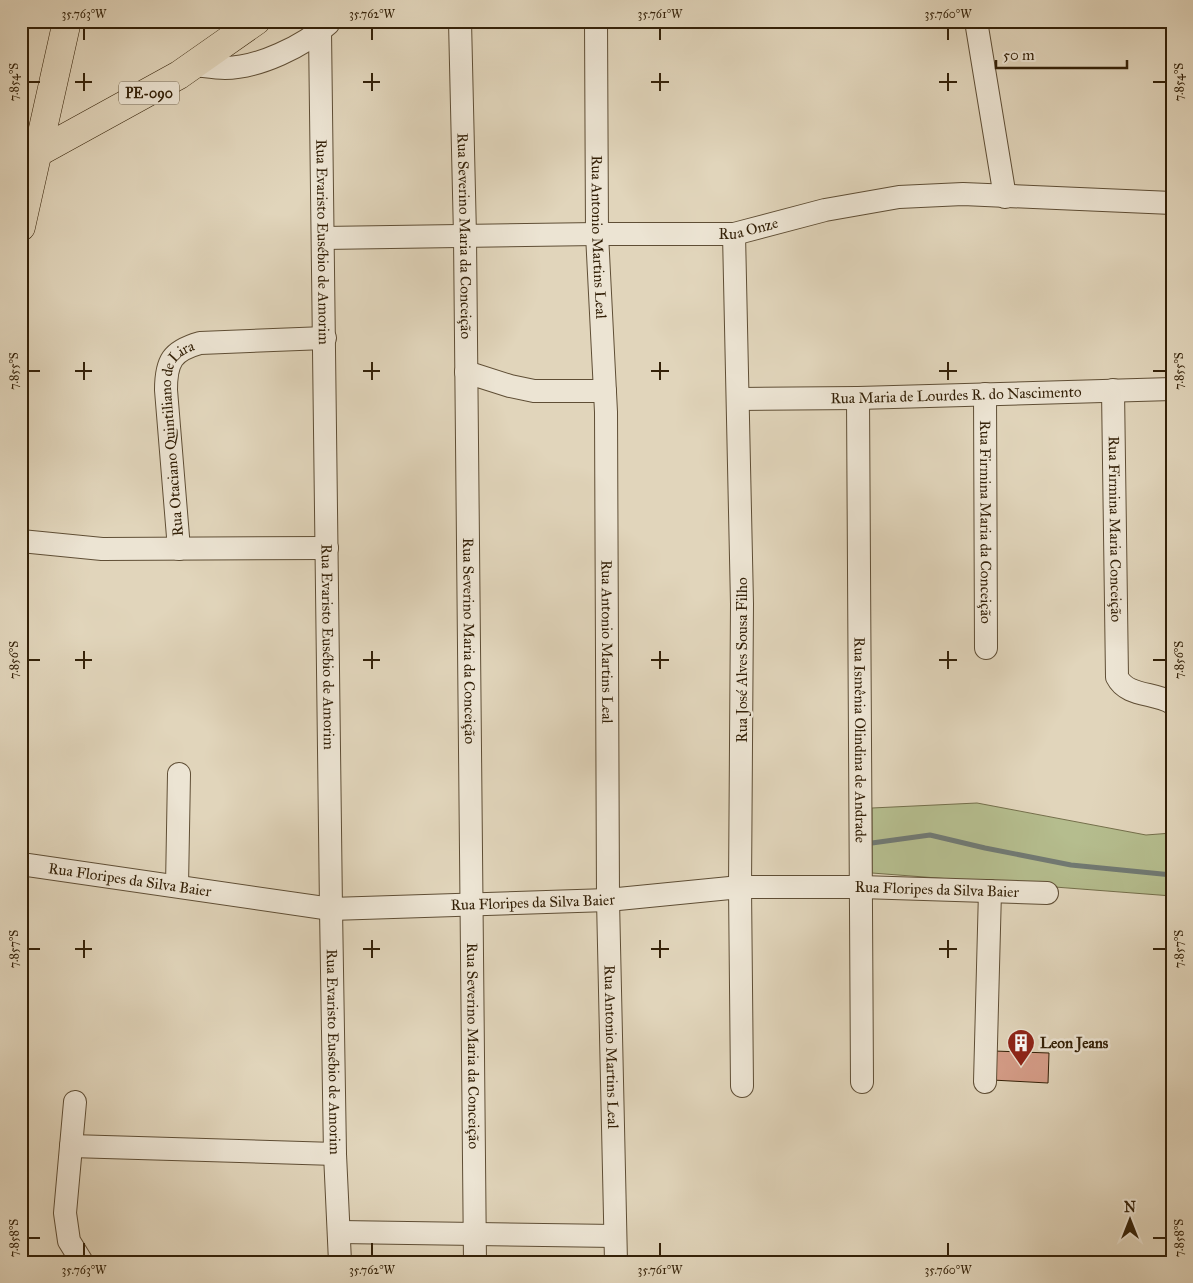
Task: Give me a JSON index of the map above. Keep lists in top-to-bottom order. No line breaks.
{"streets":{"main road":["PE-090"],"street":["Rua Onze","Rua Severino Maria da Conceição","Rua Antonio Martins Leal","Rua Evaristo Eusébio de Amorim","Rua Maria de Lourdes R. do Nascimento","Rua Otaciano Quintiliano de Lira","Rua Firmina Maria da Conceição","Rua Firmina Maria Conceição","Rua José Alves Sousa Filho","Rua Ismênia Olindina de Andrade","Rua Floripes da Silva Baier"]},"crossings":[["Rua Onze","Rua Severino Maria da Conceição"],["Rua Onze","Rua Antonio Martins Leal"],["Rua Onze","Rua Evaristo Eusébio de Amorim"],["Rua Onze","Rua José Alves Sousa Filho"],["Rua Severino Maria da Conceição","Rua Floripes da Silva Baier"],["Rua Antonio Martins Leal","Rua Floripes da Silva Baier"],["Rua Evaristo Eusébio de Amorim","Rua Otaciano Quintiliano de Lira"],["Rua Evaristo Eusébio de Amorim","Rua Floripes da Silva Baier"],["Rua Maria de Lourdes R. do Nascimento","Rua Firmina Maria da Conceição"],["Rua Maria de Lourdes R. do Nascimento","Rua Firmina Maria Conceição"],["Rua Maria de Lourdes R. do Nascimento","Rua José Alves Sousa Filho"],["Rua Maria de Lourdes R. do Nascimento","Rua Ismênia Olindina de Andrade"],["Rua José Alves Sousa Filho","Rua Floripes da Silva Baier"],["Rua Ismênia Olindina de Andrade","Rua Floripes da Silva Baier"]],"places":{"building":["Leon Jeans"]},"scale_bar":"50 m","north":"top","coordinates":["35.763°W","35.762°W","35.761°W","35.760°W","7.854°S","7.855°S","7.856°S","7.857°S","7.858°S"]}
